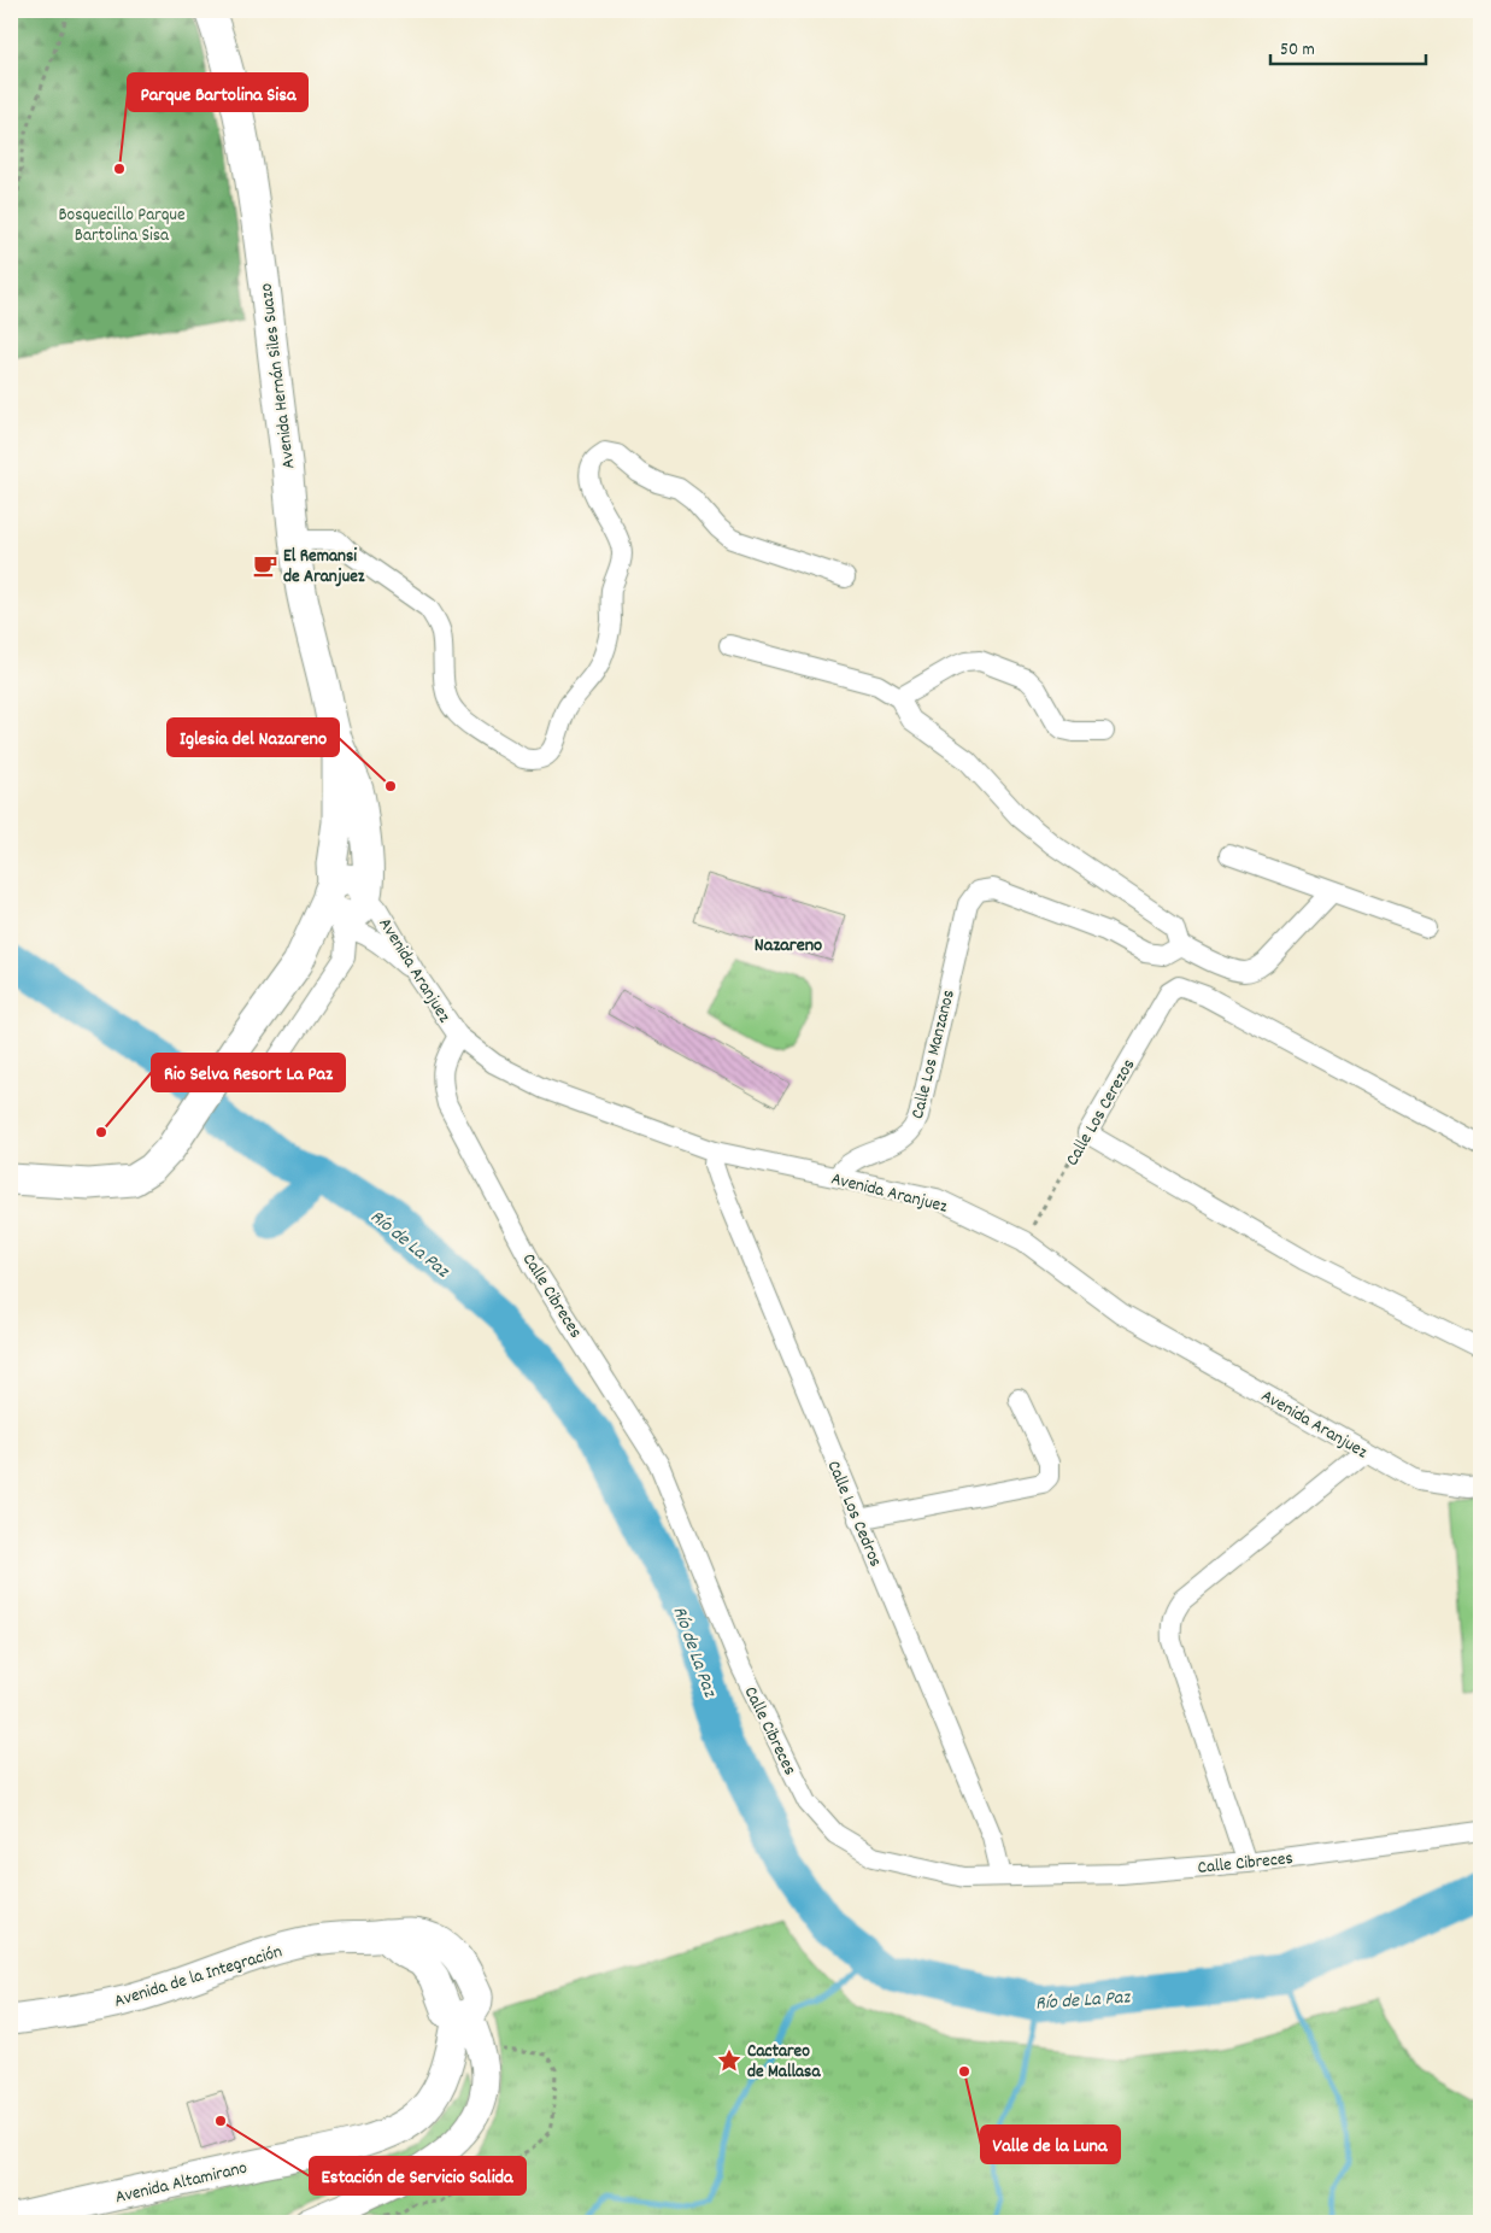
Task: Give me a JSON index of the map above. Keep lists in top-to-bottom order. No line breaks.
{"streets":{"main road":["Avenida Hernán Siles Suazo","Avenida de la Integración","Avenida Altamirano"],"street":["Avenida Aranjuez","Calle Los Manzanos","Calle Los Cerezos","Calle Cibreces","Calle Los Cedros"]},"crossings":[["Avenida Hernán Siles Suazo","Avenida Aranjuez"],["Avenida Aranjuez","Calle Los Manzanos"],["Avenida Aranjuez","Calle Los Cerezos"],["Avenida Aranjuez","Calle Cibreces"],["Avenida Aranjuez","Calle Los Cedros"],["Calle Cibreces","Calle Los Cedros"],["Avenida de la Integración","Avenida Altamirano"]],"districts":["Nazareno"],"water":["Río de La Paz"],"parks":["Bosquecillo Parque Bartolina Sisa"],"places":{"other":["Parque Bartolina Sisa","Iglesia del Nazareno","Rio Selva Resort La Paz","Valle de la Luna","Estación de Servicio Salida"],"cafe":["El Remansi de Aranjuez"],"place":["Cactareo de Mallasa"]},"scale_bar":"50 m"}
